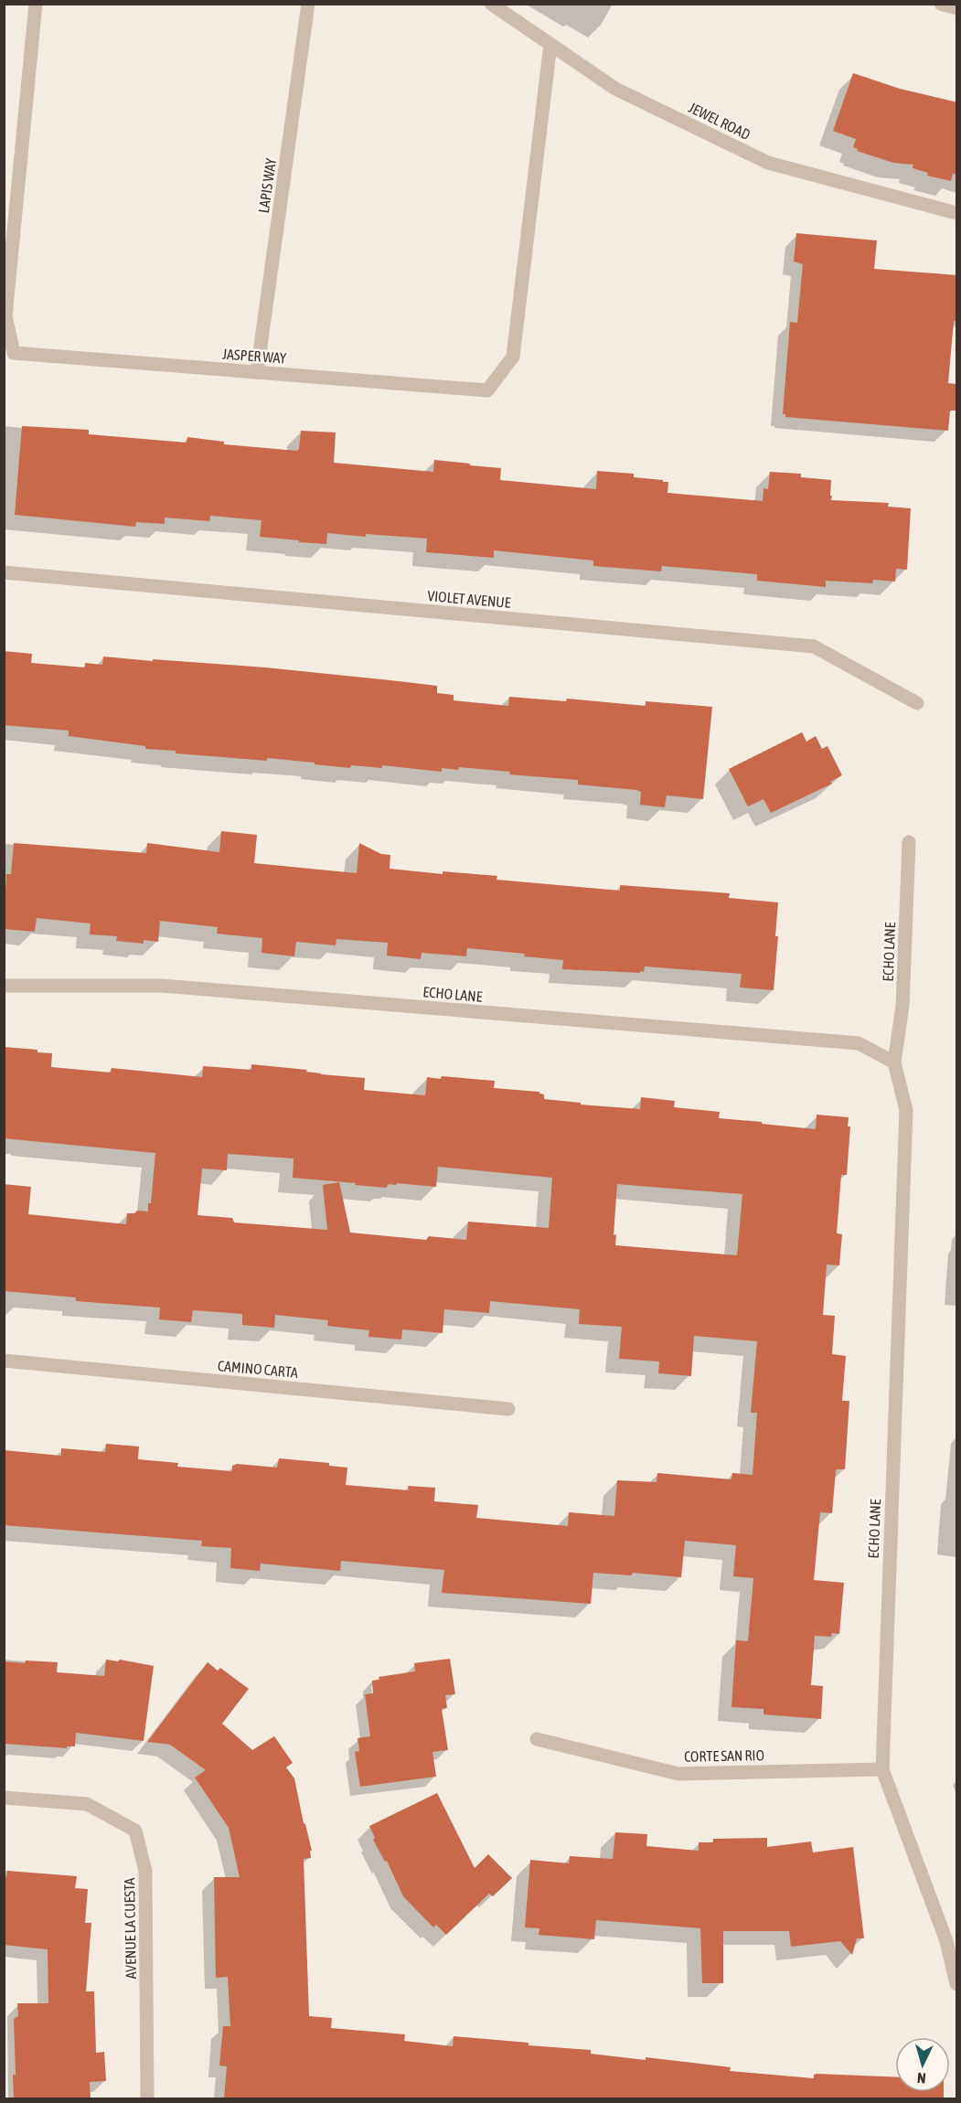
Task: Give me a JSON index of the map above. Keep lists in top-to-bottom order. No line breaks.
{"streets":{"street":["JEWEL ROAD","LAPIS WAY","JASPER WAY","VIOLET AVENUE","ECHO LANE","CAMINO CARTA","CORTE SAN RIO","AVENUE LA CUESTA"]},"crossings":[["JEWEL ROAD","JASPER WAY"],["LAPIS WAY","JASPER WAY"],["ECHO LANE","CORTE SAN RIO"]],"north":"bottom"}
